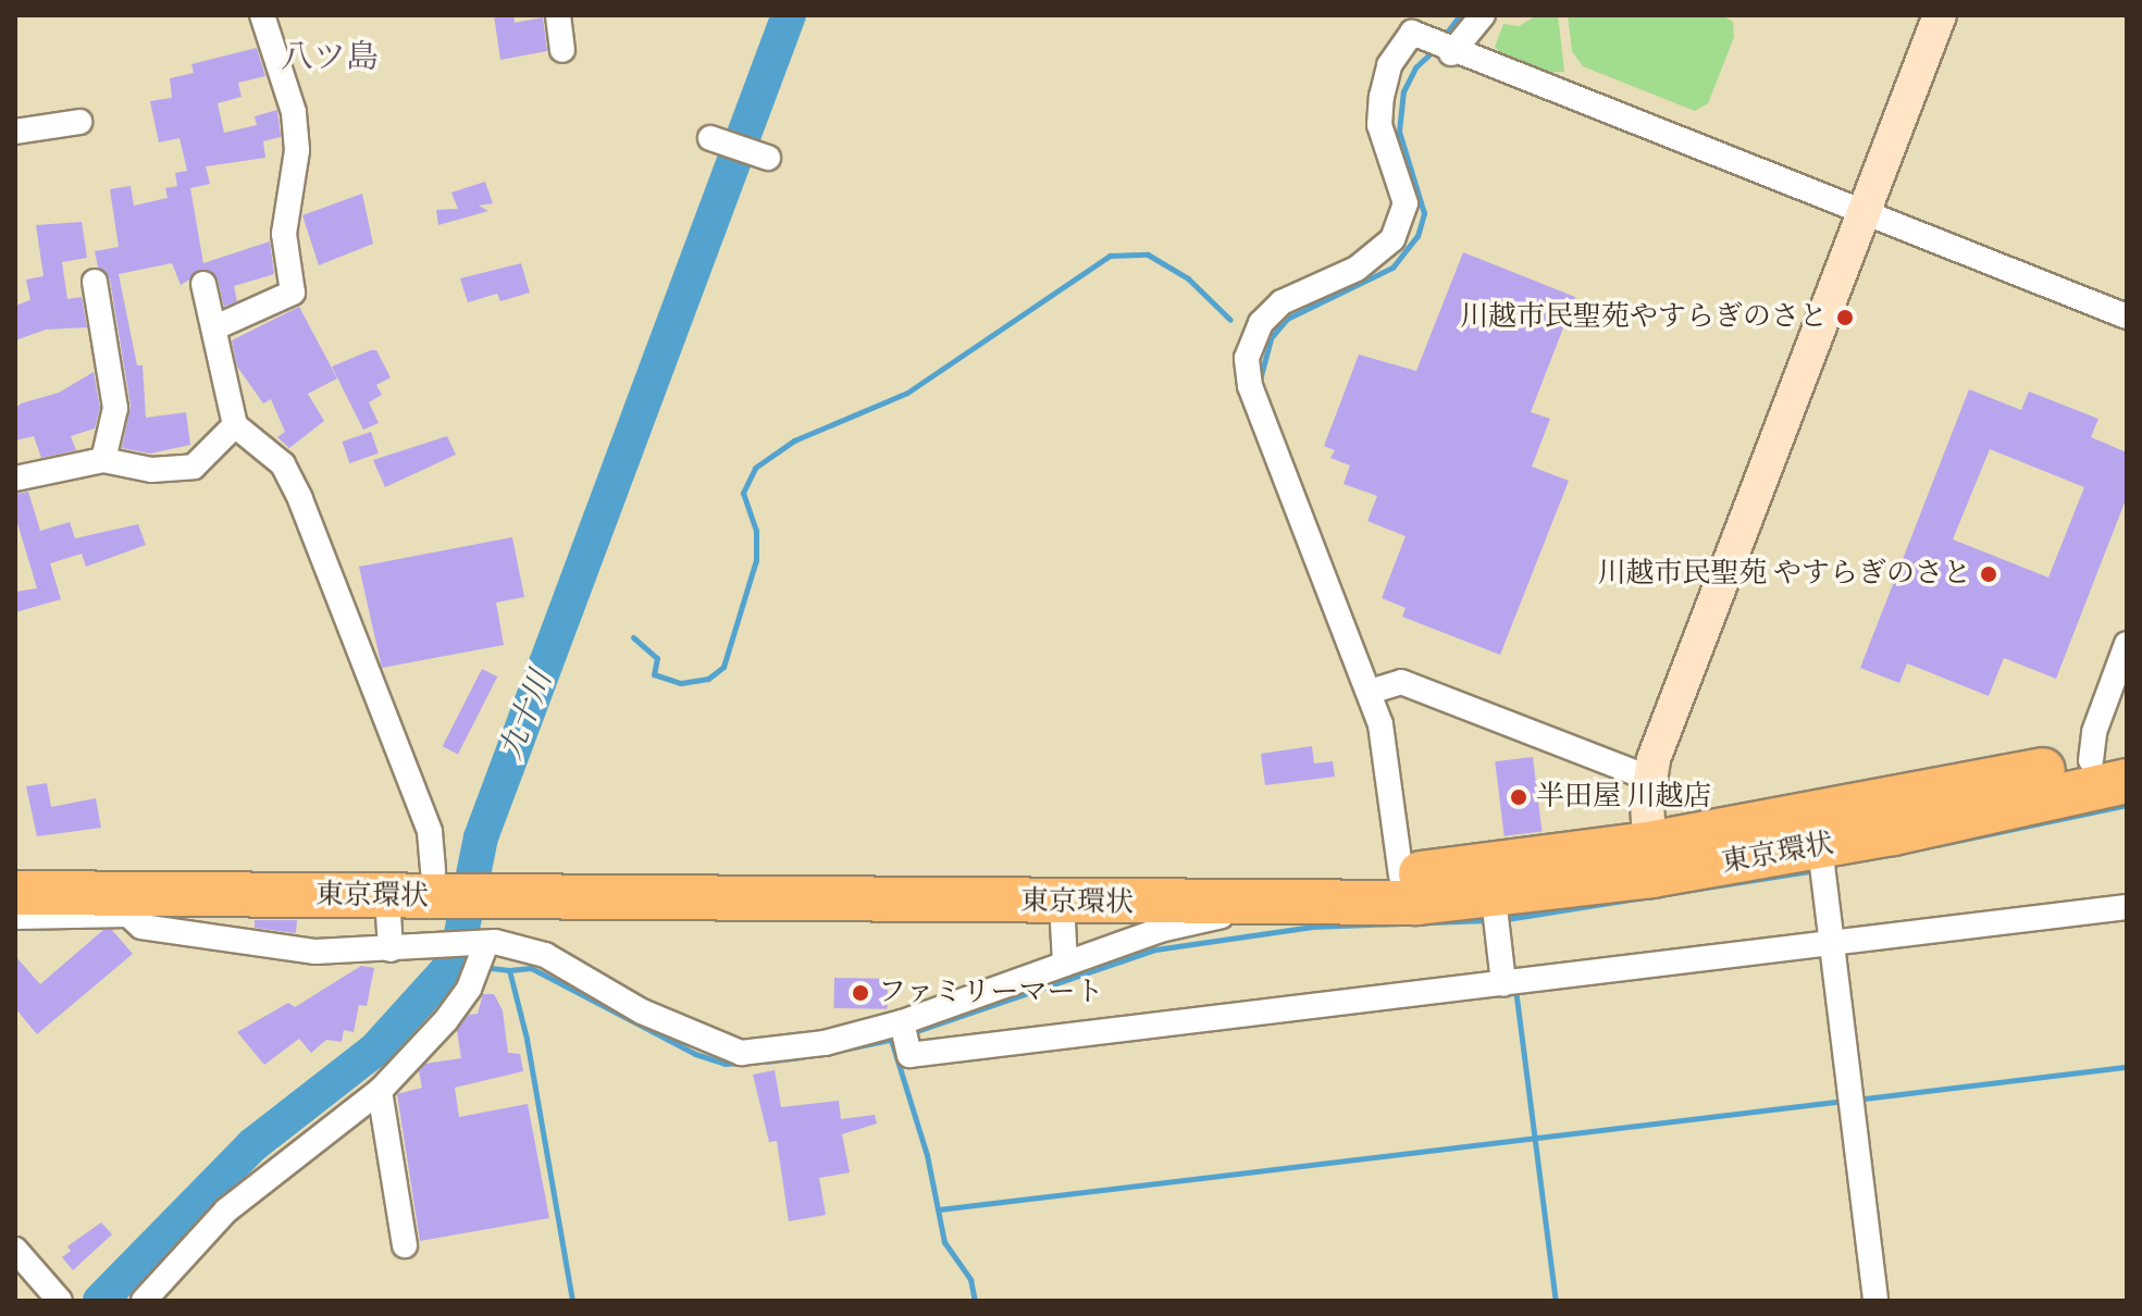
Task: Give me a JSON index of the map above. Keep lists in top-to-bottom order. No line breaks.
{"streets":{"highway":["東京環状"]},"districts":["八ツ島"],"water":["九十川"],"places":["川越市民聖苑やすらぎのさと","川越市民聖苑 やすらぎのさと","半田屋 川越店","ファミリーマート"]}
